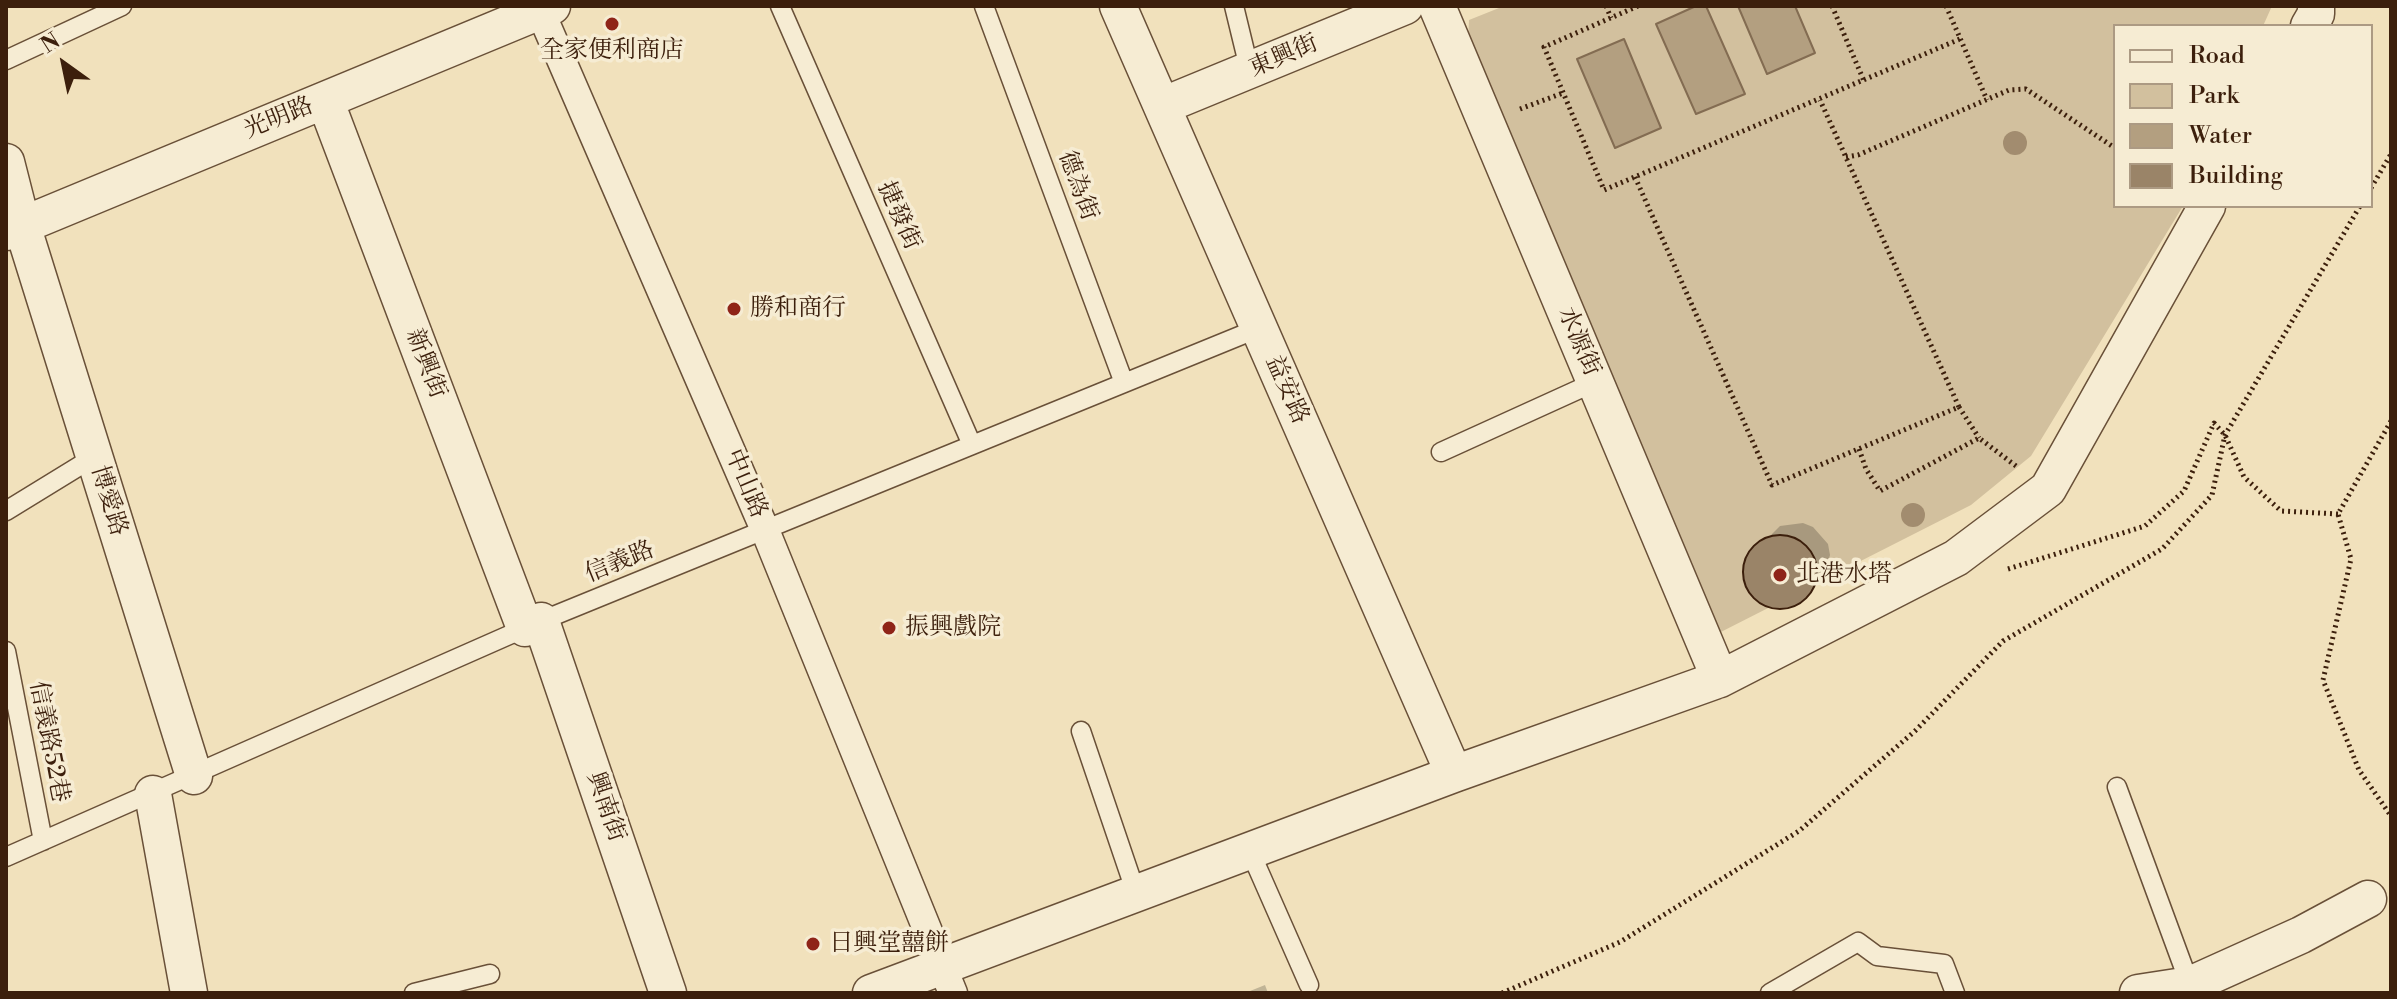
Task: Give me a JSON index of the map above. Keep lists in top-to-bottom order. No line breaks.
{"streets":{"street":["東興街","光明路","水源街","新興街","益安路","中山路","博愛路","興南街"],"lane":["德為街","捷發街","信義路","信義路52巷"]},"crossings":[["東興街","益安路"],["光明路","新興街"],["光明路","中山路"],["光明路","博愛路"],["德為街","信義路"],["捷發街","信義路"],["新興街","信義路"],["新興街","興南街"],["益安路","信義路"],["中山路","信義路"],["博愛路","信義路"],["信義路","信義路52巷"],["信義路","興南街"]],"places":["全家便利商店","勝和商行","北港水塔","振興戲院","日興堂囍餅"],"legend":["Road","Park","Water","Building"],"north":"top left"}
